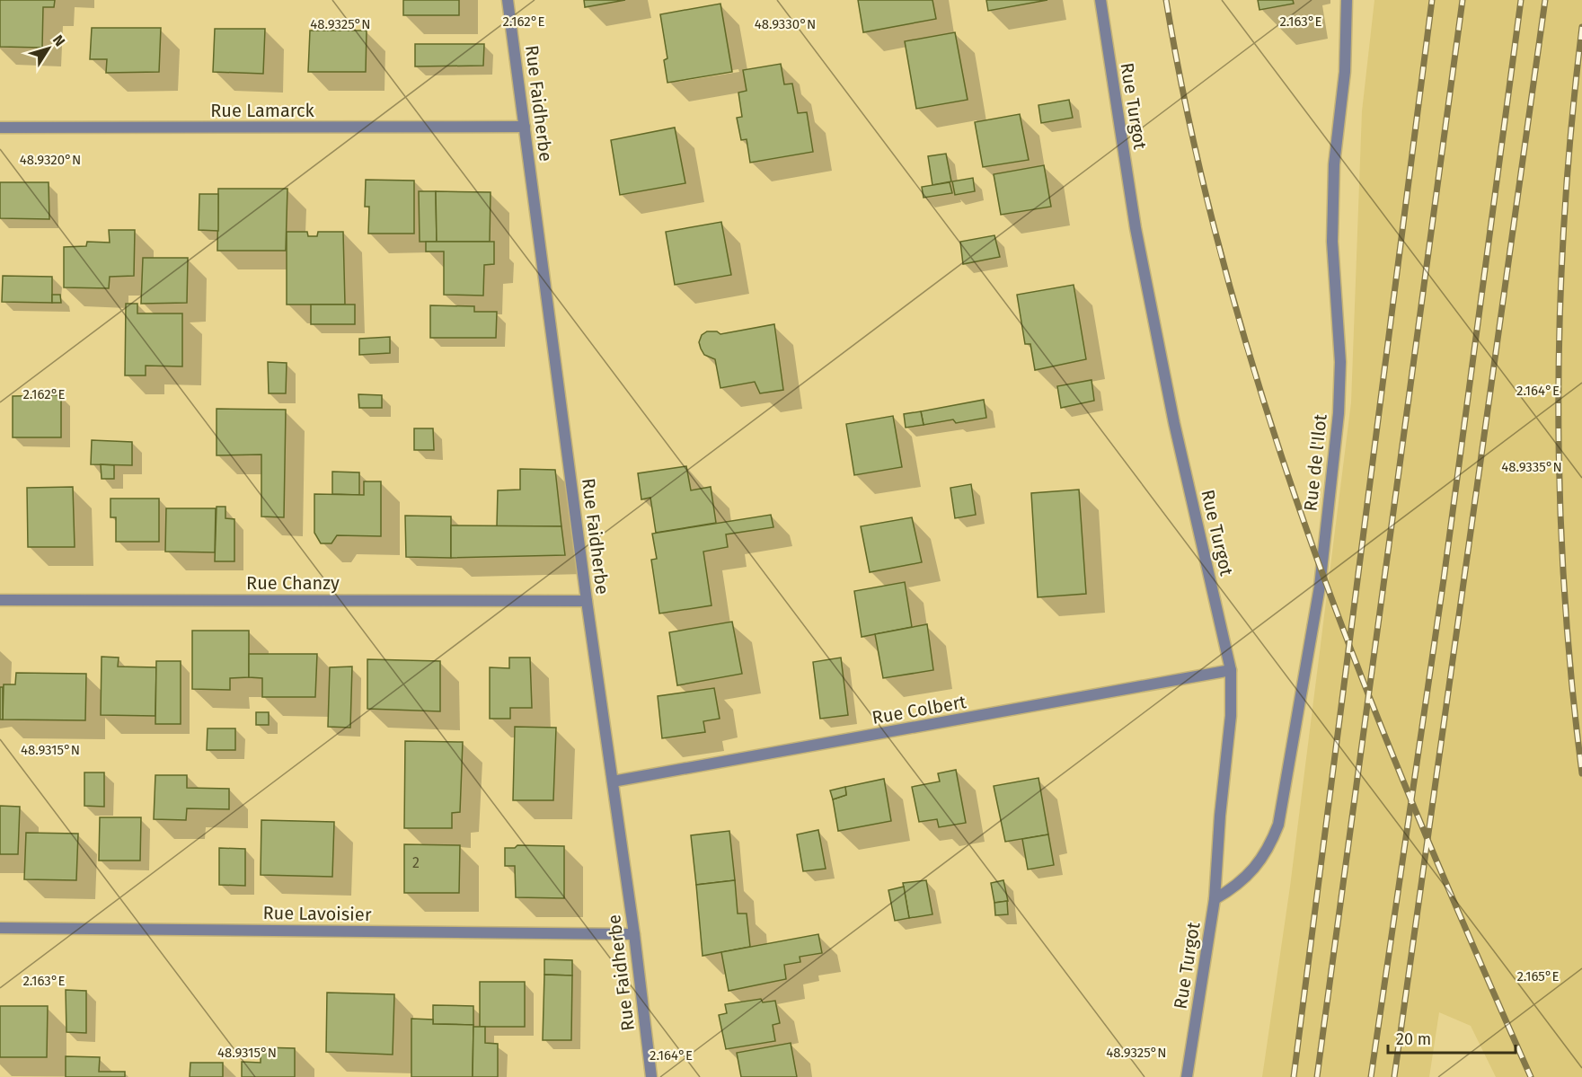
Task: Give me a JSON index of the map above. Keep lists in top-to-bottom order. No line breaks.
{"streets":{"street":["Rue Faidherbe","Rue Turgot","Rue Lamarck","Rue de l'Ilot","Rue Chanzy","Rue Colbert","Rue Lavoisier"]},"crossings":[["Rue Faidherbe","Rue Lamarck"],["Rue Faidherbe","Rue Chanzy"],["Rue Faidherbe","Rue Colbert"],["Rue Faidherbe","Rue Lavoisier"],["Rue Turgot","Rue de l'Ilot"],["Rue Turgot","Rue Colbert"]],"house_numbers":["2"],"scale_bar":"20 m","north":"top right","coordinates":["2.162°E","2.163°E","48.9325°N","48.9330°N","48.9320°N","2.164°E","48.9335°N","48.9315°N","2.165°E"]}
